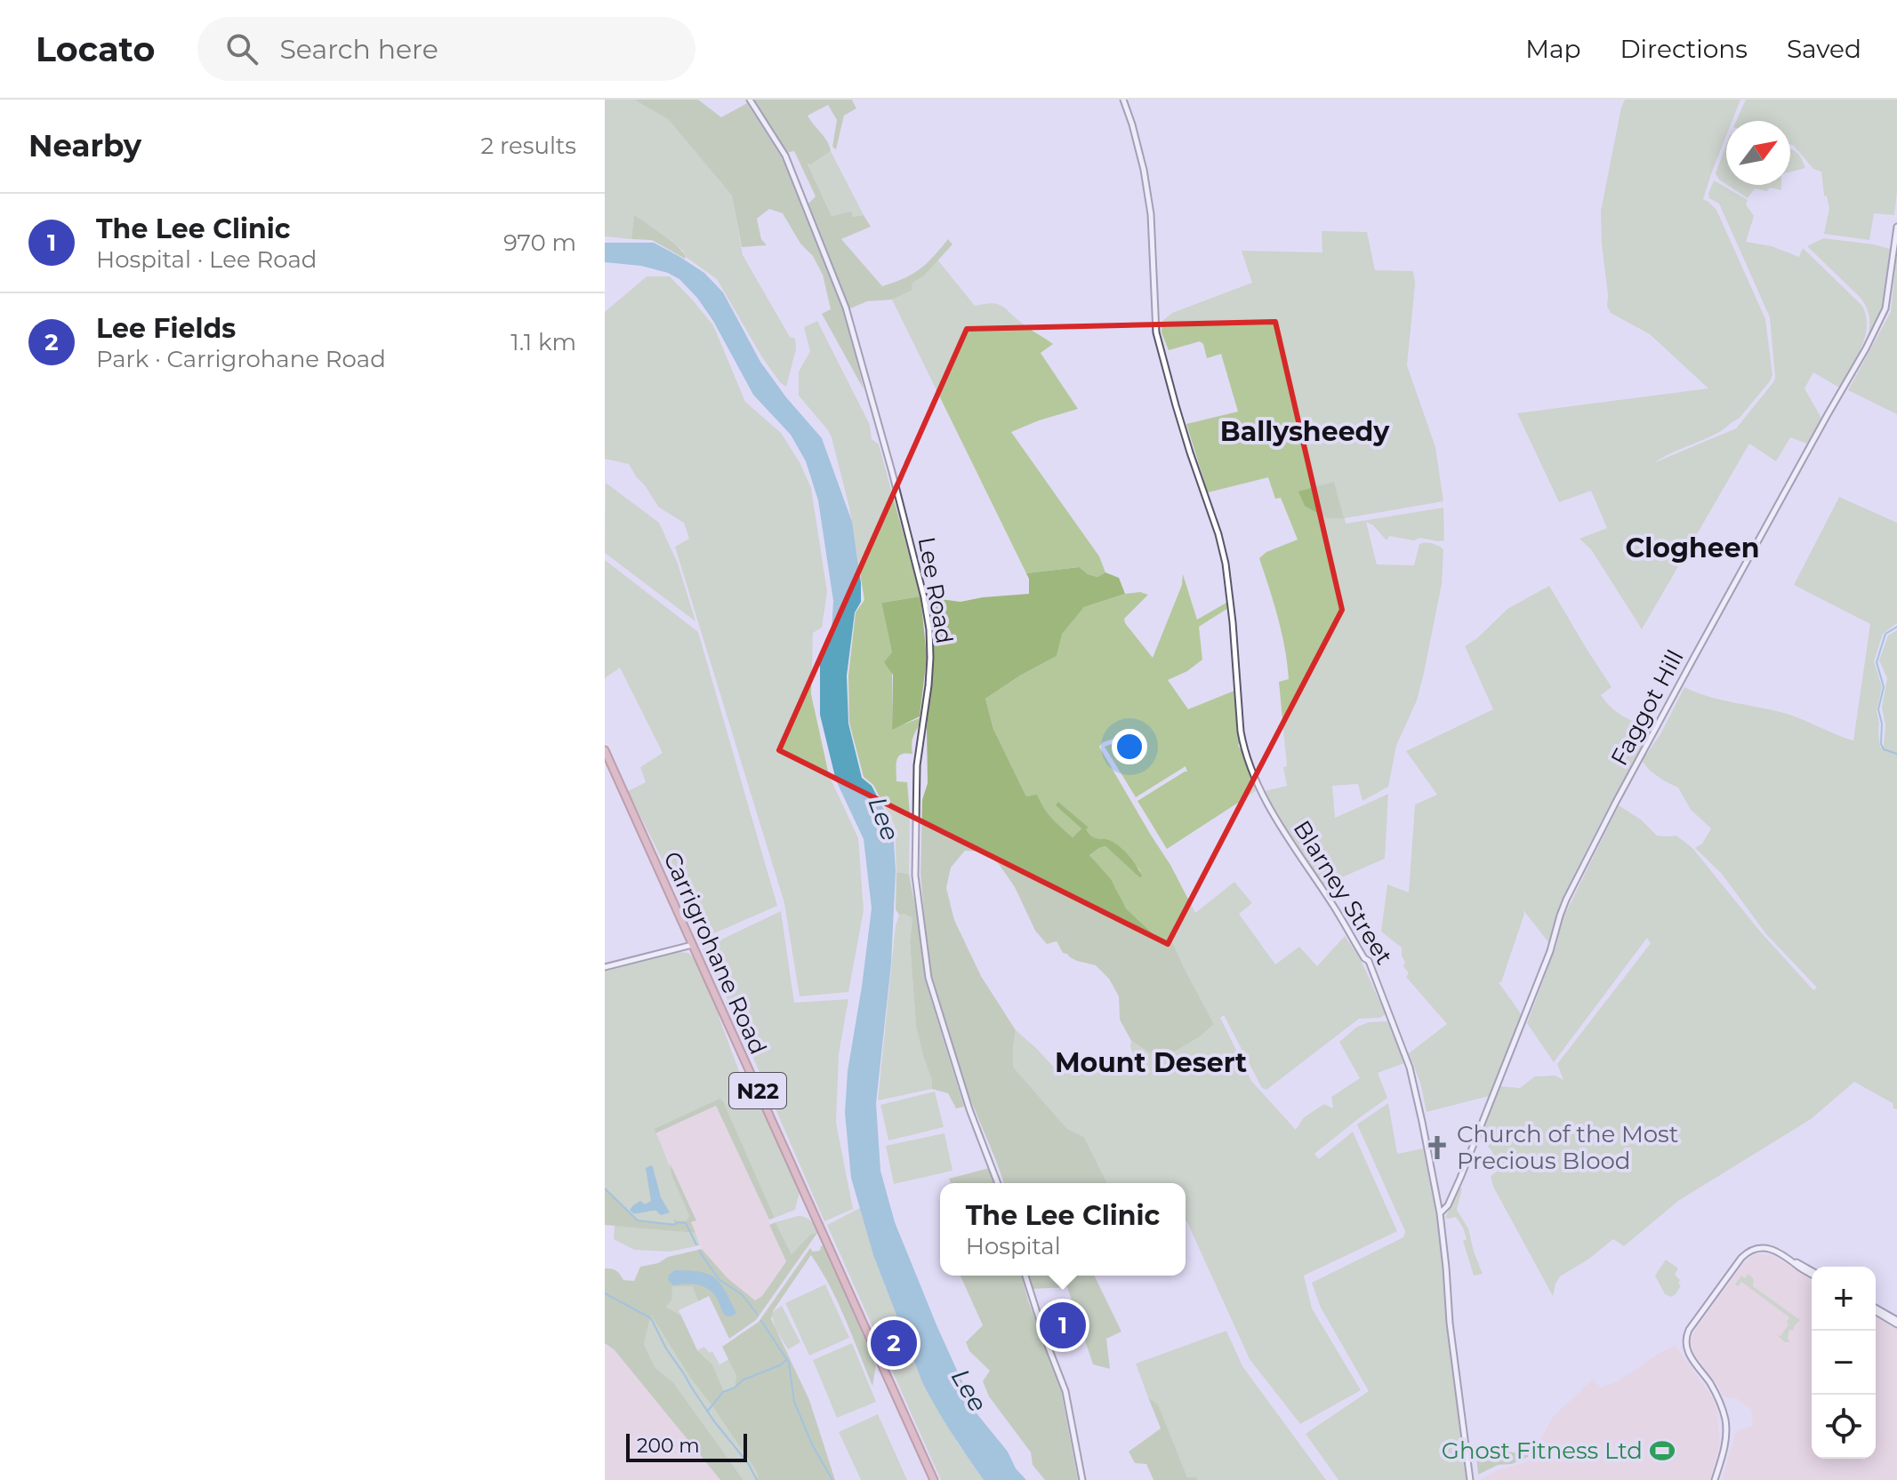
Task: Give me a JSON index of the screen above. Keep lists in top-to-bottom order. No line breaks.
{"streets":{"highway":["Carrigrohane Road","N22"],"street":["Lee Road","Faggot Hill","Blarney Street"]},"crossings":[["Faggot Hill","Blarney Street"]],"districts":["Ballysheedy","Clogheen","Mount Desert"],"water":["Lee"],"places":{"church":["Church of the Most Precious Blood"],"sports":["Ghost Fitness Ltd"]},"scale_bar":"200 m","north":"top right","page":{"header":"Locato","search":"Search here","nav":["Map","Directions","Saved"],"heading":["Nearby","2 results"],"list":[{"mark":"1","name":"The Lee Clinic","note":"Hospital · Lee Road","value":"970 m"},{"mark":"2","name":"Lee Fields","note":"Park · Carrigrohane Road","value":"1.1 km"}],"popup":["The Lee Clinic","Hospital"],"map_buttons":["+","−"],"pins":["1","2"],"scale":"200 m"}}
